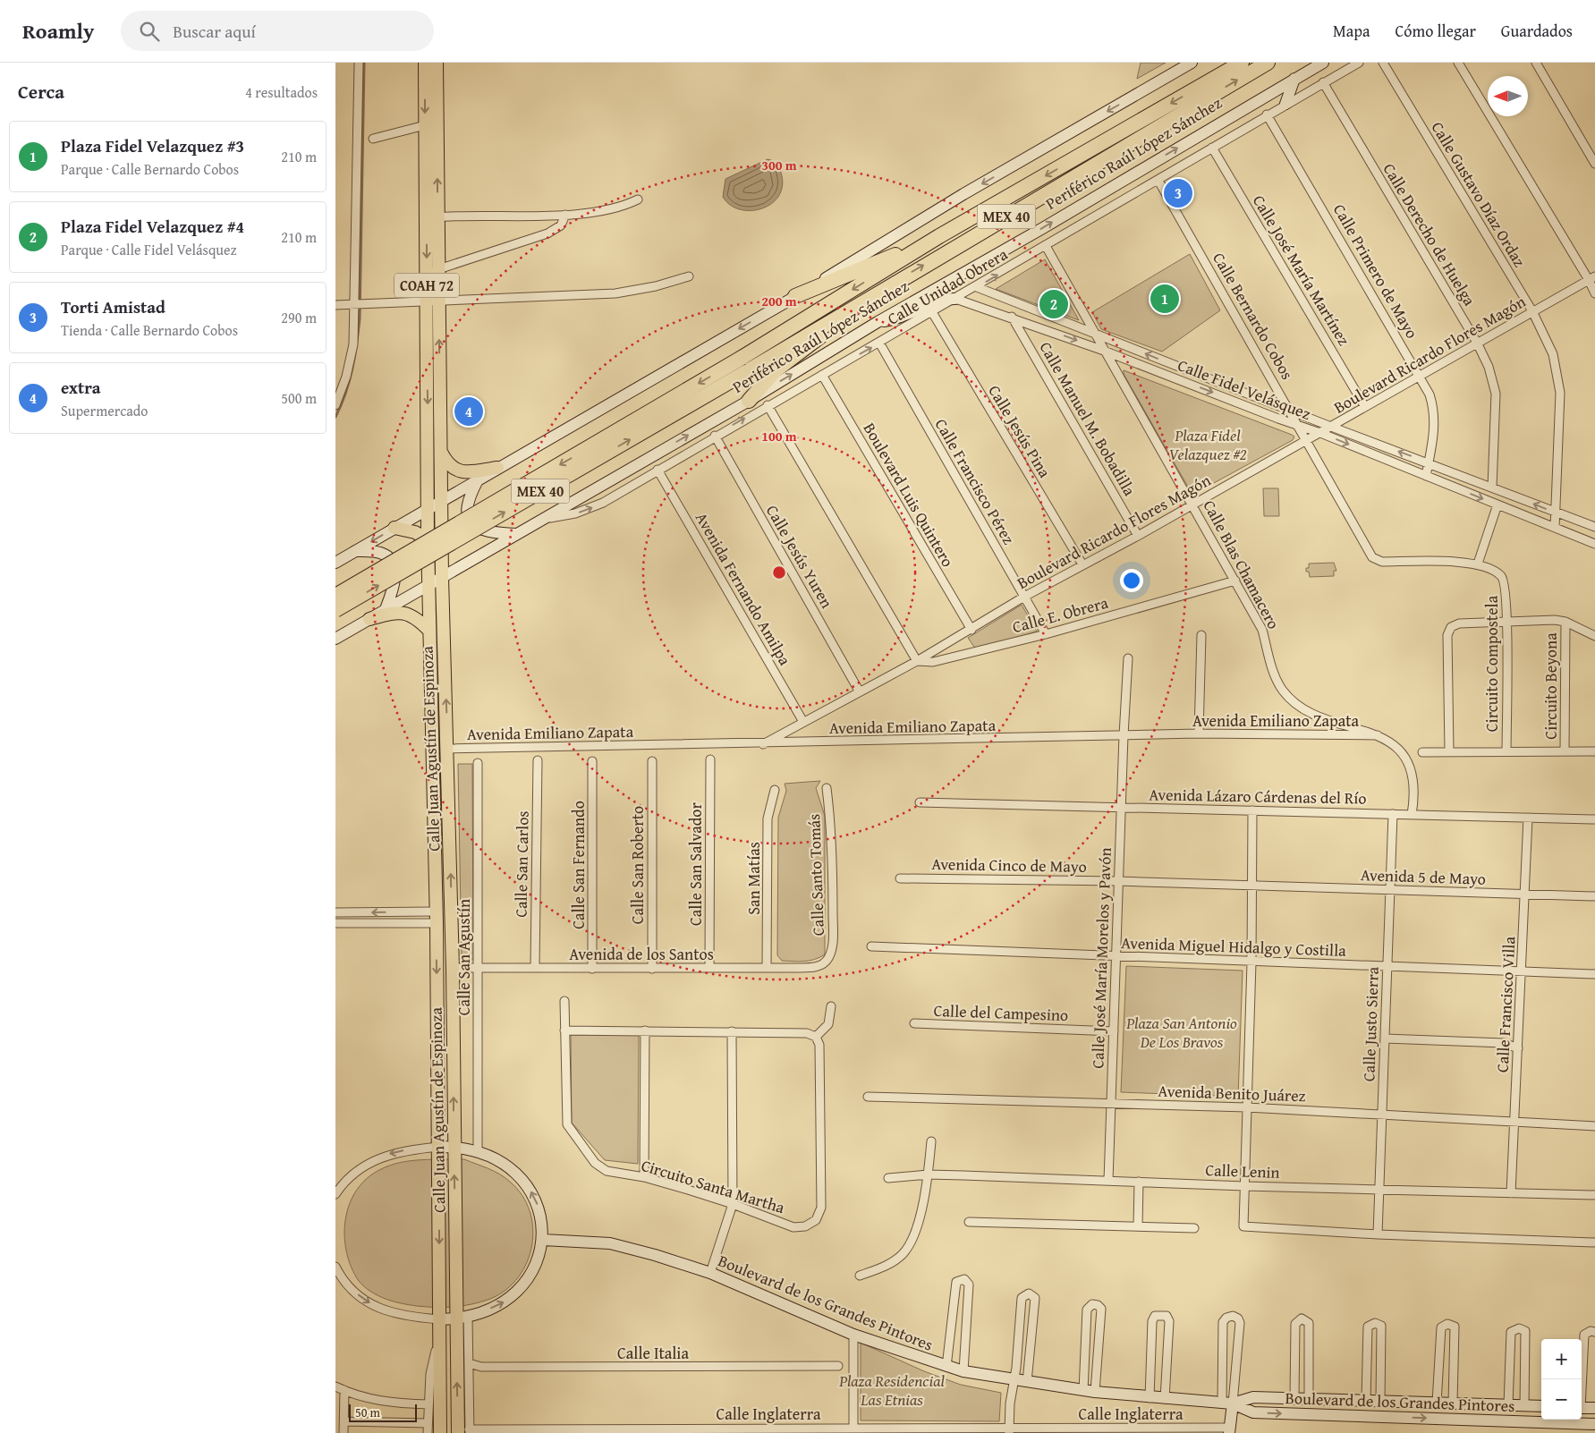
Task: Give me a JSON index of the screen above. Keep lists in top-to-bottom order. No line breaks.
{"streets":{"highway":["Periférico Raúl López Sánchez","MEX 40"],"main road":["COAH 72","Calle Juan Agustín de Espinoza","Boulevard de los Grandes Pintores"],"street":["Calle Gustavo Díaz Ordaz","Calle Derecho de Huelga","Calle José María Martínez","Calle Primero de Mayo","Calle Unidad Obrera","Calle Bernardo Cobos","Boulevard Ricardo Flores Magón","Calle Fidel Velásquez","Calle Manuel M. Bobadilla","Calle Jesús Pina","Calle Francisco Pérez","Boulevard Luis Quintero","Calle Jesús Yuren","Calle Blas Chamacero","Avenida Fernando Amilpa","Calle E. Obrera","Circuito Compostela","Circuito Beyona","Avenida Emiliano Zapata","Avenida Lázaro Cárdenas del Río","Calle San Carlos","Calle San Salvador","Calle San Fernando","Calle San Roberto","Avenida Cinco de Mayo","Calle Santo Tomás","Avenida 5 de Mayo","San Matías","Avenida Miguel Hidalgo y Costilla","Avenida de los Santos","Calle San Agustín","Calle José María Morelos y Pavón","Calle Francisco Villa","Calle del Campesino","Calle Justo Sierra","Avenida Benito Juárez","Calle Lenin","Circuito Santa Martha","Calle Italia","Calle Inglaterra"]},"crossings":[["Periférico Raúl López Sánchez","Calle Unidad Obrera"],["Periférico Raúl López Sánchez","Calle Juan Agustín de Espinoza"],["Calle Gustavo Díaz Ordaz","Boulevard Ricardo Flores Magón"],["Calle Gustavo Díaz Ordaz","Calle Fidel Velásquez"],["Calle Derecho de Huelga","Calle Unidad Obrera"],["Calle Derecho de Huelga","Boulevard Ricardo Flores Magón"],["Calle Derecho de Huelga","Calle Fidel Velásquez"],["Calle José María Martínez","Calle Unidad Obrera"],["Calle José María Martínez","Boulevard Ricardo Flores Magón"],["Calle Primero de Mayo","Calle Unidad Obrera"],["Calle Primero de Mayo","Boulevard Ricardo Flores Magón"],["Calle Primero de Mayo","Calle Fidel Velásquez"],["Calle Unidad Obrera","Calle Bernardo Cobos"],["Calle Unidad Obrera","Calle Fidel Velásquez"],["Calle Unidad Obrera","Calle Jesús Pina"],["Calle Unidad Obrera","Calle Francisco Pérez"],["Calle Unidad Obrera","Boulevard Luis Quintero"],["Calle Unidad Obrera","Calle Jesús Yuren"],["Calle Unidad Obrera","Calle Blas Chamacero"],["Calle Unidad Obrera","Avenida Fernando Amilpa"],["Calle Bernardo Cobos","Boulevard Ricardo Flores Magón"],["Calle Bernardo Cobos","Calle Fidel Velásquez"],["Calle Bernardo Cobos","Circuito Compostela"],["Boulevard Ricardo Flores Magón","Calle Fidel Velásquez"],["Boulevard Ricardo Flores Magón","Calle Manuel M. Bobadilla"],["Boulevard Ricardo Flores Magón","Calle Jesús Pina"],["Boulevard Ricardo Flores Magón","Calle Francisco Pérez"],["Boulevard Ricardo Flores Magón","Boulevard Luis Quintero"],["Boulevard Ricardo Flores Magón","Calle Jesús Yuren"],["Boulevard Ricardo Flores Magón","Calle Blas Chamacero"],["Boulevard Ricardo Flores Magón","Avenida Fernando Amilpa"],["Boulevard Ricardo Flores Magón","Calle E. Obrera"],["Boulevard Ricardo Flores Magón","Avenida Emiliano Zapata"],["Calle Fidel Velásquez","Calle Manuel M. Bobadilla"],["Calle Fidel Velásquez","Calle Blas Chamacero"],["Calle Francisco Pérez","Calle E. Obrera"],["Calle Blas Chamacero","Calle E. Obrera"],["Calle Blas Chamacero","Avenida Emiliano Zapata"],["Calle Blas Chamacero","Avenida Lázaro Cárdenas del Río"],["Avenida Emiliano Zapata","Calle Juan Agustín de Espinoza"],["Avenida Emiliano Zapata","Calle José María Morelos y Pavón"],["Calle Juan Agustín de Espinoza","Avenida de los Santos"],["Calle Juan Agustín de Espinoza","Calle Inglaterra"],["Avenida Lázaro Cárdenas del Río","Calle José María Morelos y Pavón"],["Avenida Lázaro Cárdenas del Río","Calle Francisco Villa"],["Avenida Lázaro Cárdenas del Río","Calle Justo Sierra"],["Calle San Carlos","Avenida de los Santos"],["Calle San Salvador","Avenida de los Santos"],["Calle San Fernando","Avenida de los Santos"],["Calle San Roberto","Avenida de los Santos"],["Avenida Cinco de Mayo","Avenida 5 de Mayo"],["Avenida Cinco de Mayo","Calle José María Morelos y Pavón"],["Calle Santo Tomás","Avenida de los Santos"],["Avenida 5 de Mayo","Calle Francisco Villa"],["Avenida 5 de Mayo","Calle Justo Sierra"],["San Matías","Avenida de los Santos"],["Avenida Miguel Hidalgo y Costilla","Calle José María Morelos y Pavón"],["Avenida Miguel Hidalgo y Costilla","Calle Francisco Villa"],["Avenida Miguel Hidalgo y Costilla","Calle Justo Sierra"],["Avenida de los Santos","Calle San Agustín"],["Calle José María Morelos y Pavón","Calle del Campesino"],["Calle José María Morelos y Pavón","Avenida Benito Juárez"],["Calle José María Morelos y Pavón","Calle Lenin"],["Calle Francisco Villa","Avenida Benito Juárez"],["Calle Francisco Villa","Calle Lenin"],["Calle Justo Sierra","Avenida Benito Juárez"],["Calle Justo Sierra","Calle Lenin"]],"one_way":["Calle Unidad Obrera"],"parks":["Plaza Fidel Velazquez #2","Plaza San Antonio De Los Bravos","Plaza Residencial Las Etnias"],"scale_bar":"50 m","north":"left","page":{"header":"Roamly","search":"Buscar aquí","nav":["Mapa","Cómo llegar","Guardados"],"heading":["Cerca","4 resultados"],"list":[{"mark":"1","name":"Plaza Fidel Velazquez #3","note":"Parque · Calle Bernardo Cobos","value":"210 m"},{"mark":"2","name":"Plaza Fidel Velazquez #4","note":"Parque · Calle Fidel Velásquez","value":"210 m"},{"mark":"3","name":"Torti Amistad","note":"Tienda · Calle Bernardo Cobos","value":"290 m"},{"mark":"4","name":"extra","note":"Supermercado","value":"500 m"}],"pins":["3","1","2","4"],"map_buttons":["+","−"],"scale":"50 m"},"rings":["300 m","200 m","100 m"]}
